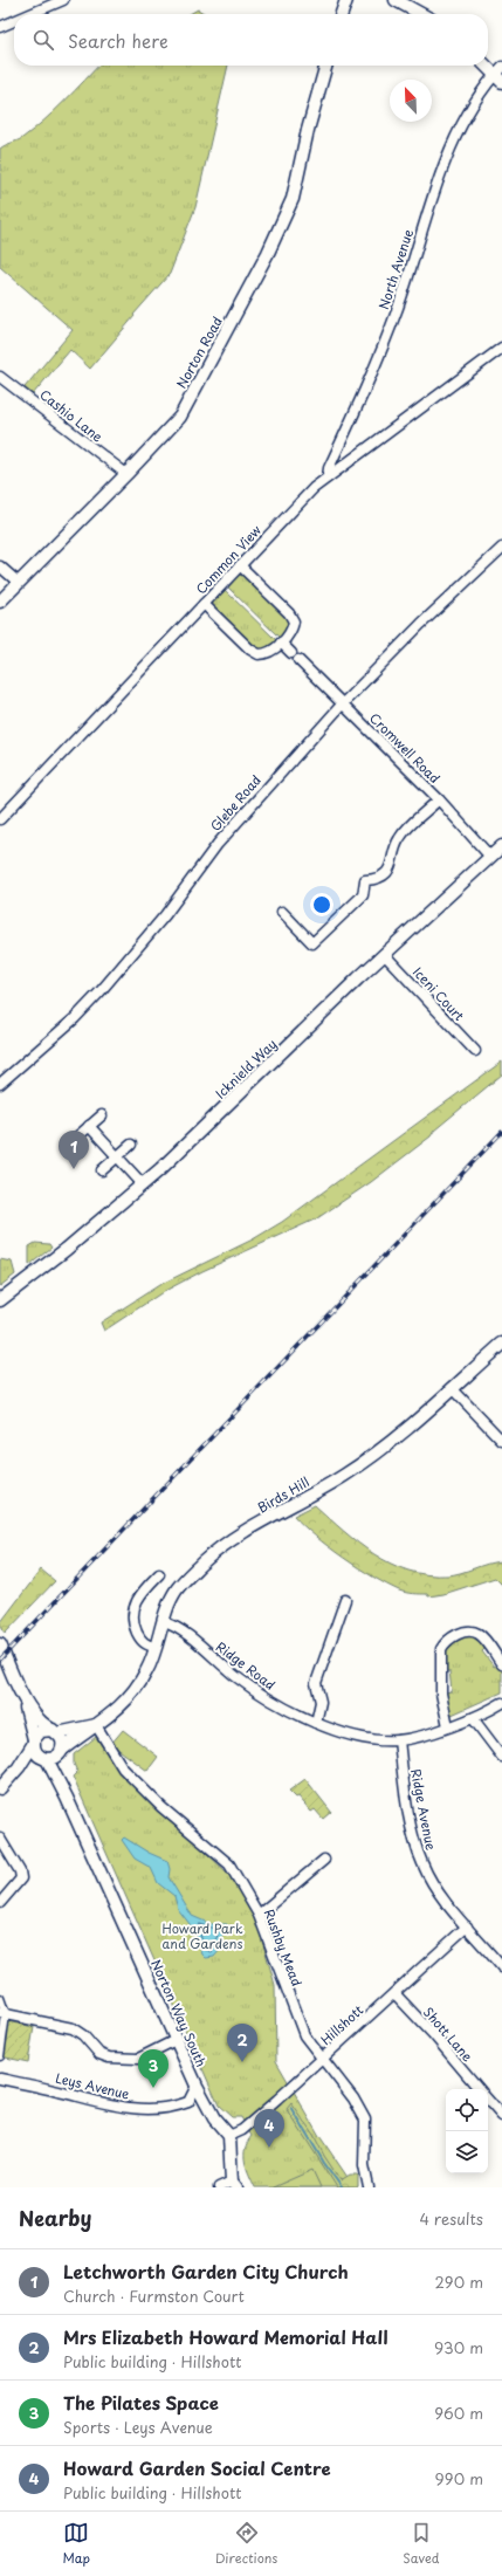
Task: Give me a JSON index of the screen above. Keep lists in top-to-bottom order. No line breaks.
{"streets":{"street":["North Avenue","Norton Road","Cashio Lane","Common View","Cromwell Road","Glebe Road","Iceni Court","Icknield Way","Birds Hill","Ridge Road","Ridge Avenue","Rushby Mead","Norton Way South","Hillshott","Shott Lane","Leys Avenue"]},"crossings":[["North Avenue","Common View"],["Norton Road","Cashio Lane"],["Cromwell Road","Glebe Road"],["Cromwell Road","Icknield Way"],["Iceni Court","Icknield Way"],["Birds Hill","Ridge Road"],["Birds Hill","Rushby Mead"],["Birds Hill","Norton Way South"],["Ridge Road","Ridge Avenue"],["Ridge Avenue","Hillshott"],["Rushby Mead","Hillshott"],["Norton Way South","Hillshott"],["Norton Way South","Leys Avenue"],["Hillshott","Shott Lane"]],"parks":["Howard Park and Gardens"],"north":"top left","page":{"search":"Search here","pins":["1","2","3","4"],"heading":["Nearby","4 results"],"list":[{"mark":"1","name":"Letchworth Garden City Church","note":"Church · Furmston Court","value":"290 m"},{"mark":"2","name":"Mrs Elizabeth Howard Memorial Hall","note":"Public building · Hillshott","value":"930 m"},{"mark":"3","name":"The Pilates Space","note":"Sports · Leys Avenue","value":"960 m"},{"mark":"4","name":"Howard Garden Social Centre","note":"Public building · Hillshott","value":"990 m"}],"nav":["Map","Directions","Saved"]}}
